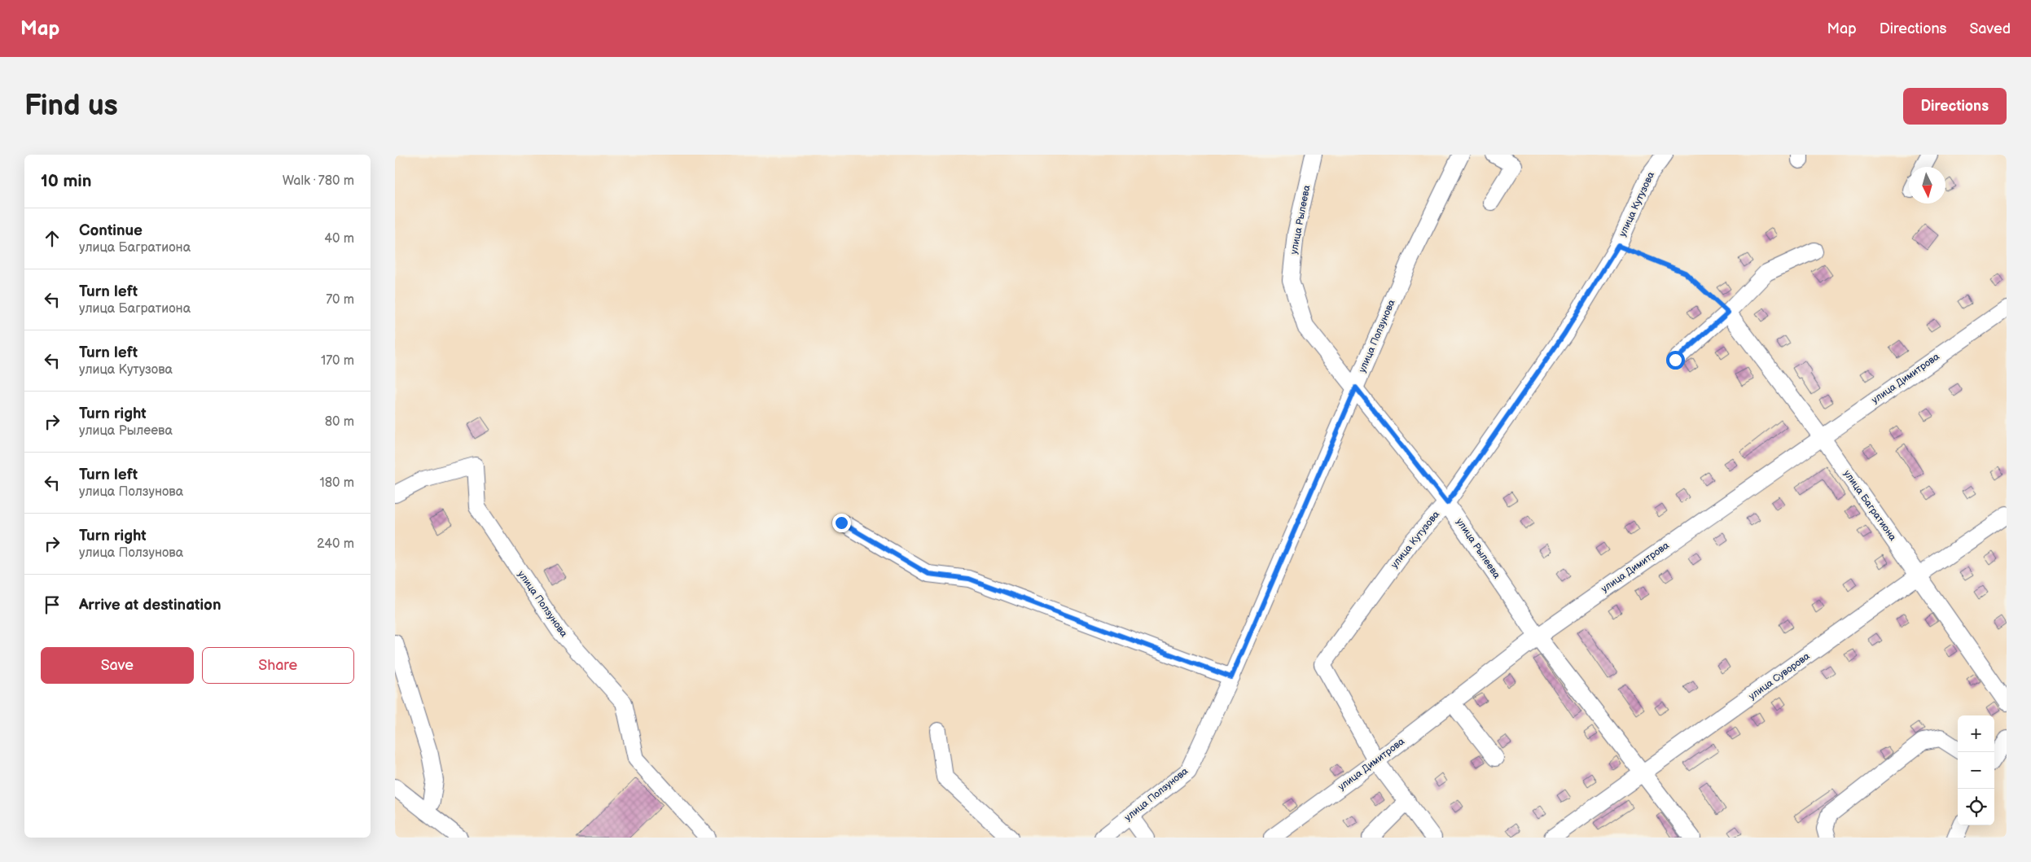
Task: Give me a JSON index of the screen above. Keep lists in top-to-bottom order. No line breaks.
{"streets":{"street":["улица Кутузова","улица Рылеева","улица Ползунова","улица Димитрова","улица Багратиона","улица Суворова"]},"crossings":[["улица Кутузова","улица Рылеева"],["улица Кутузова","улица Димитрова"],["улица Рылеева","улица Ползунова"],["улица Рылеева","улица Димитрова"],["улица Рылеева","улица Суворова"],["улица Димитрова","улица Багратиона"],["улица Багратиона","улица Суворова"]],"north":"bottom","page":{"header":"Map","nav":["Map","Directions","Saved"],"buttons":["Directions",["Save","Share"]],"title":"Find us","heading":["10 min","Walk · 780 m"],"list":[["Continue","улица Багратиона","40 m"],["Turn left","улица Багратиона","70 m"],["Turn left","улица Кутузова","170 m"],["Turn right","улица Рылеева","80 m"],["Turn left","улица Ползунова","180 m"],["Turn right","улица Ползунова","240 m"],"Arrive at destination"],"map_buttons":["+","−"]}}
